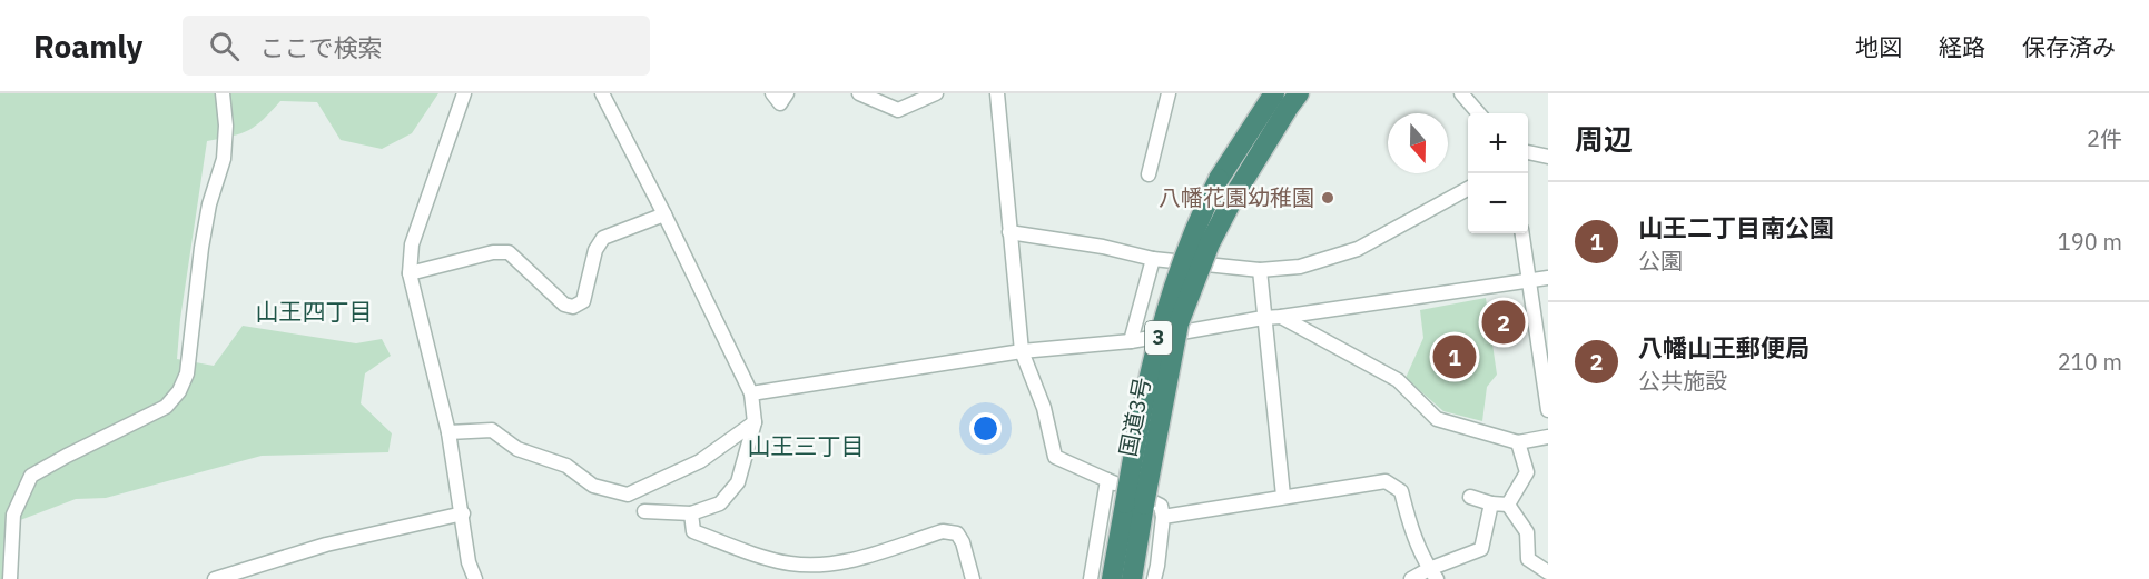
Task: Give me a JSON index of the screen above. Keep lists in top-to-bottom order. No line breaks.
{"streets":{"highway":["3","国道3号"]},"districts":["山王四丁目","山王三丁目"],"places":["八幡花園幼稚園"],"north":"bottom","page":{"header":"Roamly","search":"ここで検索","nav":["地図","経路","保存済み"],"heading":["周辺","2件"],"map_buttons":["+","−"],"list":[{"mark":"1","name":"山王二丁目南公園","note":"公園","value":"190 m"},{"mark":"2","name":"八幡山王郵便局","note":"公共施設","value":"210 m"}],"pins":["2","1"]}}
